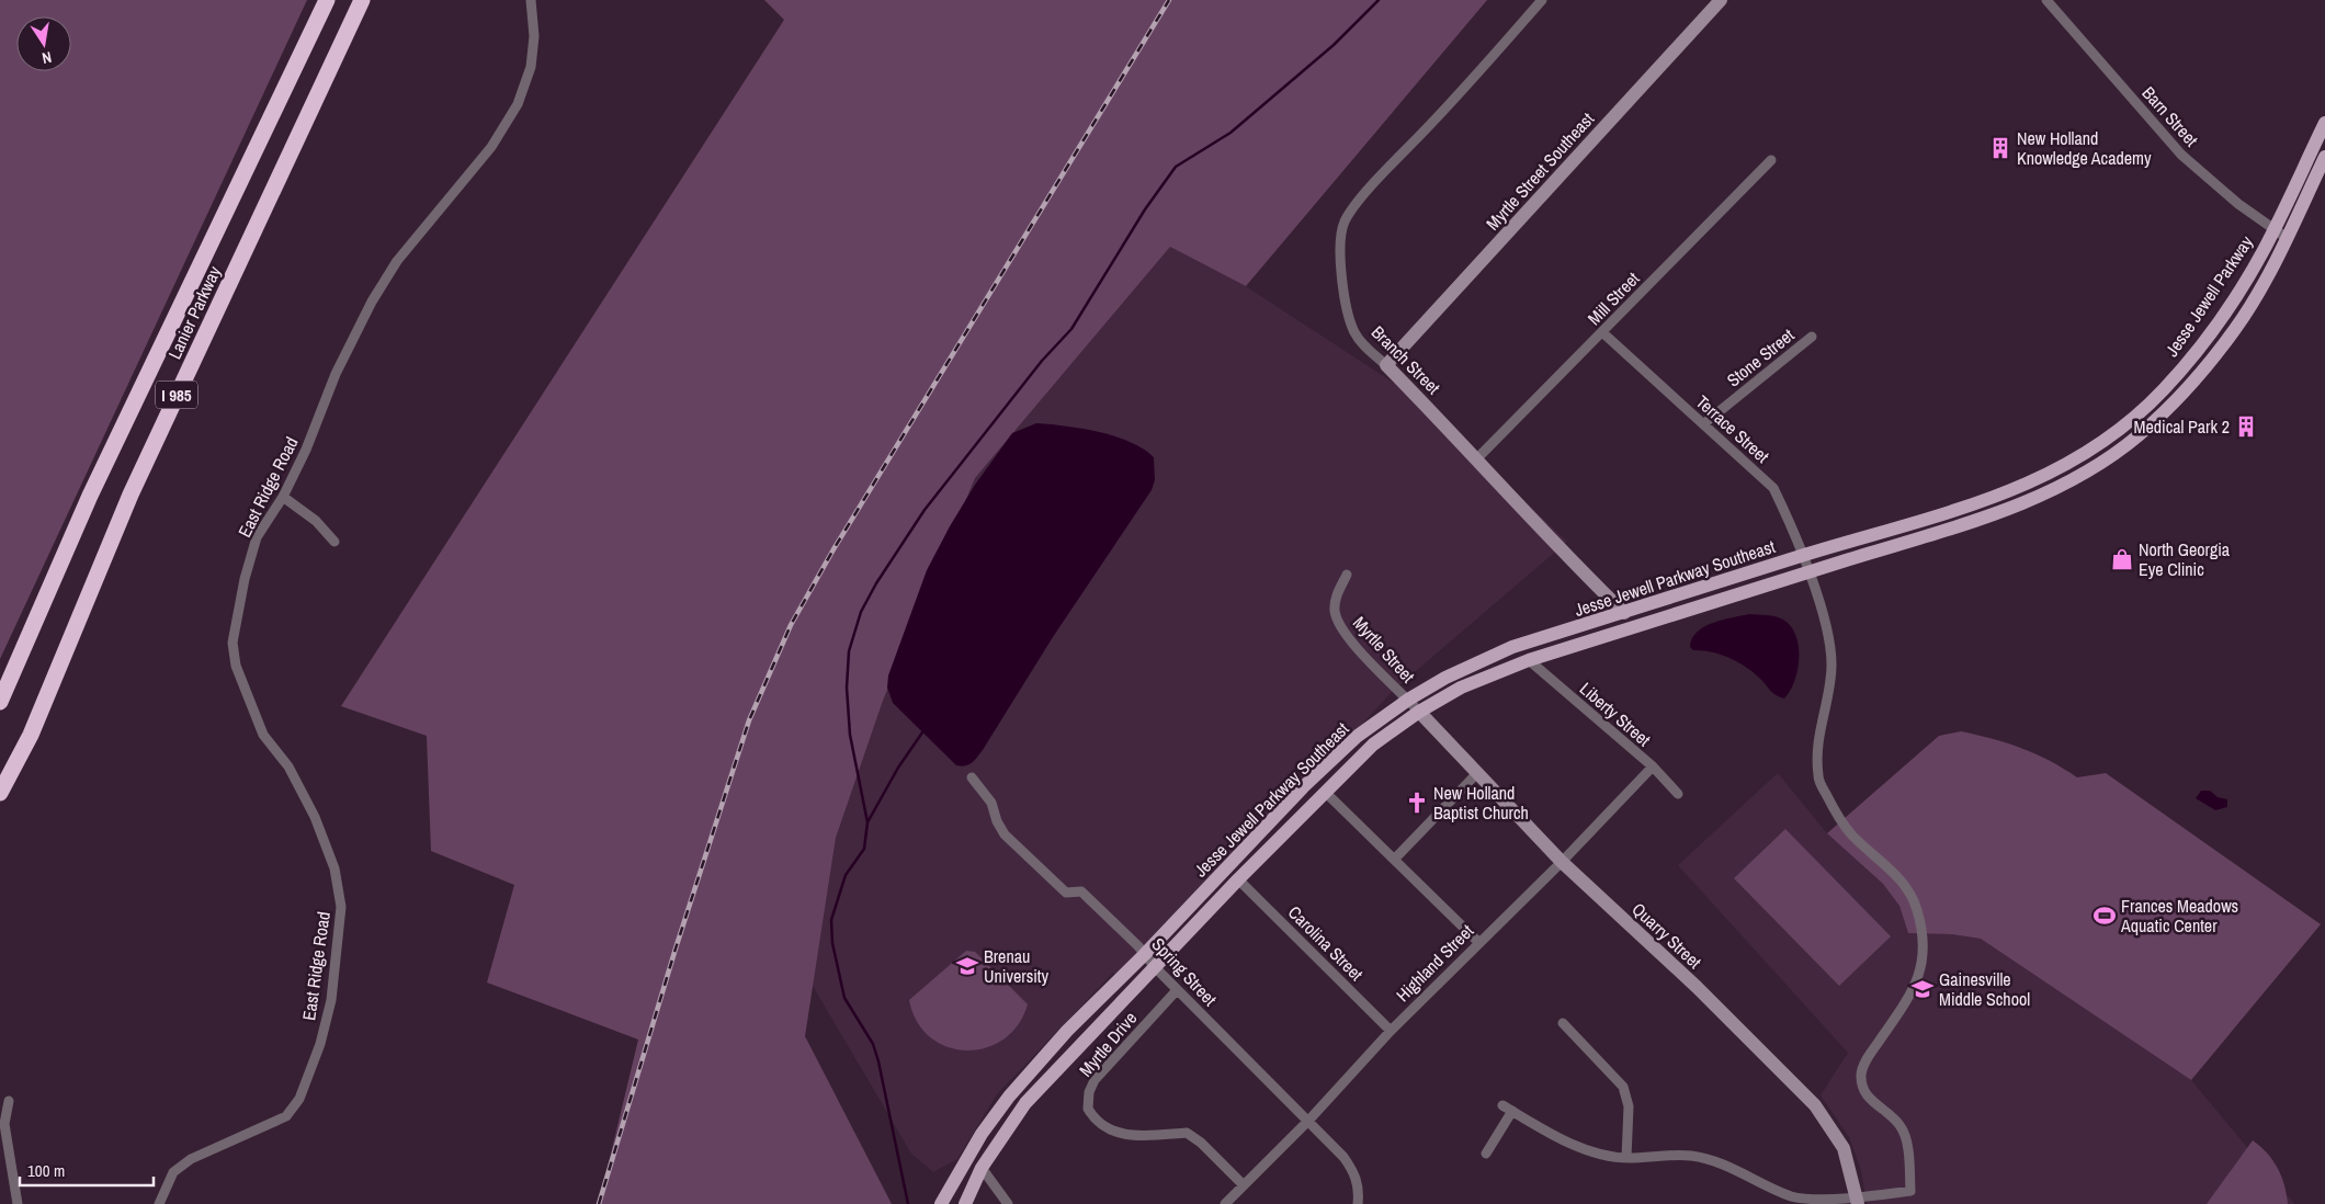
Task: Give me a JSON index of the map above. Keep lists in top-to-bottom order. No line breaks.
{"streets":{"highway":["Lanier Parkway","I 985"],"main road":["Jesse Jewell Parkway","Jesse Jewell Parkway Southeast"],"street":["Barn Street","Myrtle Street Southeast","Mill Street","Stone Street","Branch Street","Terrace Street","East Ridge Road","Myrtle Street","Liberty Street","Quarry Street","Carolina Street","Highland Street","Spring Street","Myrtle Drive"]},"crossings":[["Barn Street","Jesse Jewell Parkway"],["Myrtle Street Southeast","Branch Street"],["Jesse Jewell Parkway","Terrace Street"],["Jesse Jewell Parkway","Jesse Jewell Parkway Southeast"],["Mill Street","Branch Street"],["Mill Street","Terrace Street"],["Stone Street","Terrace Street"],["Branch Street","Jesse Jewell Parkway Southeast"],["Terrace Street","Jesse Jewell Parkway Southeast"],["Terrace Street","Quarry Street"],["Jesse Jewell Parkway Southeast","Myrtle Street"],["Jesse Jewell Parkway Southeast","Liberty Street"],["Jesse Jewell Parkway Southeast","Quarry Street"],["Jesse Jewell Parkway Southeast","Carolina Street"],["Jesse Jewell Parkway Southeast","Spring Street"],["Myrtle Street","Quarry Street"],["Liberty Street","Highland Street"],["Quarry Street","Highland Street"],["Carolina Street","Highland Street"],["Highland Street","Spring Street"],["Highland Street","Myrtle Drive"],["Spring Street","Myrtle Drive"]],"places":{"building":["New Holland Knowledge Academy","Medical Park 2"],"shop":["North Georgia Eye Clinic"],"church":["New Holland Baptist Church"],"sports":["Frances Meadows Aquatic Center"],"school or university":["Brenau University","Gainesville Middle School"]},"scale_bar":"100 m","north":"bottom"}
